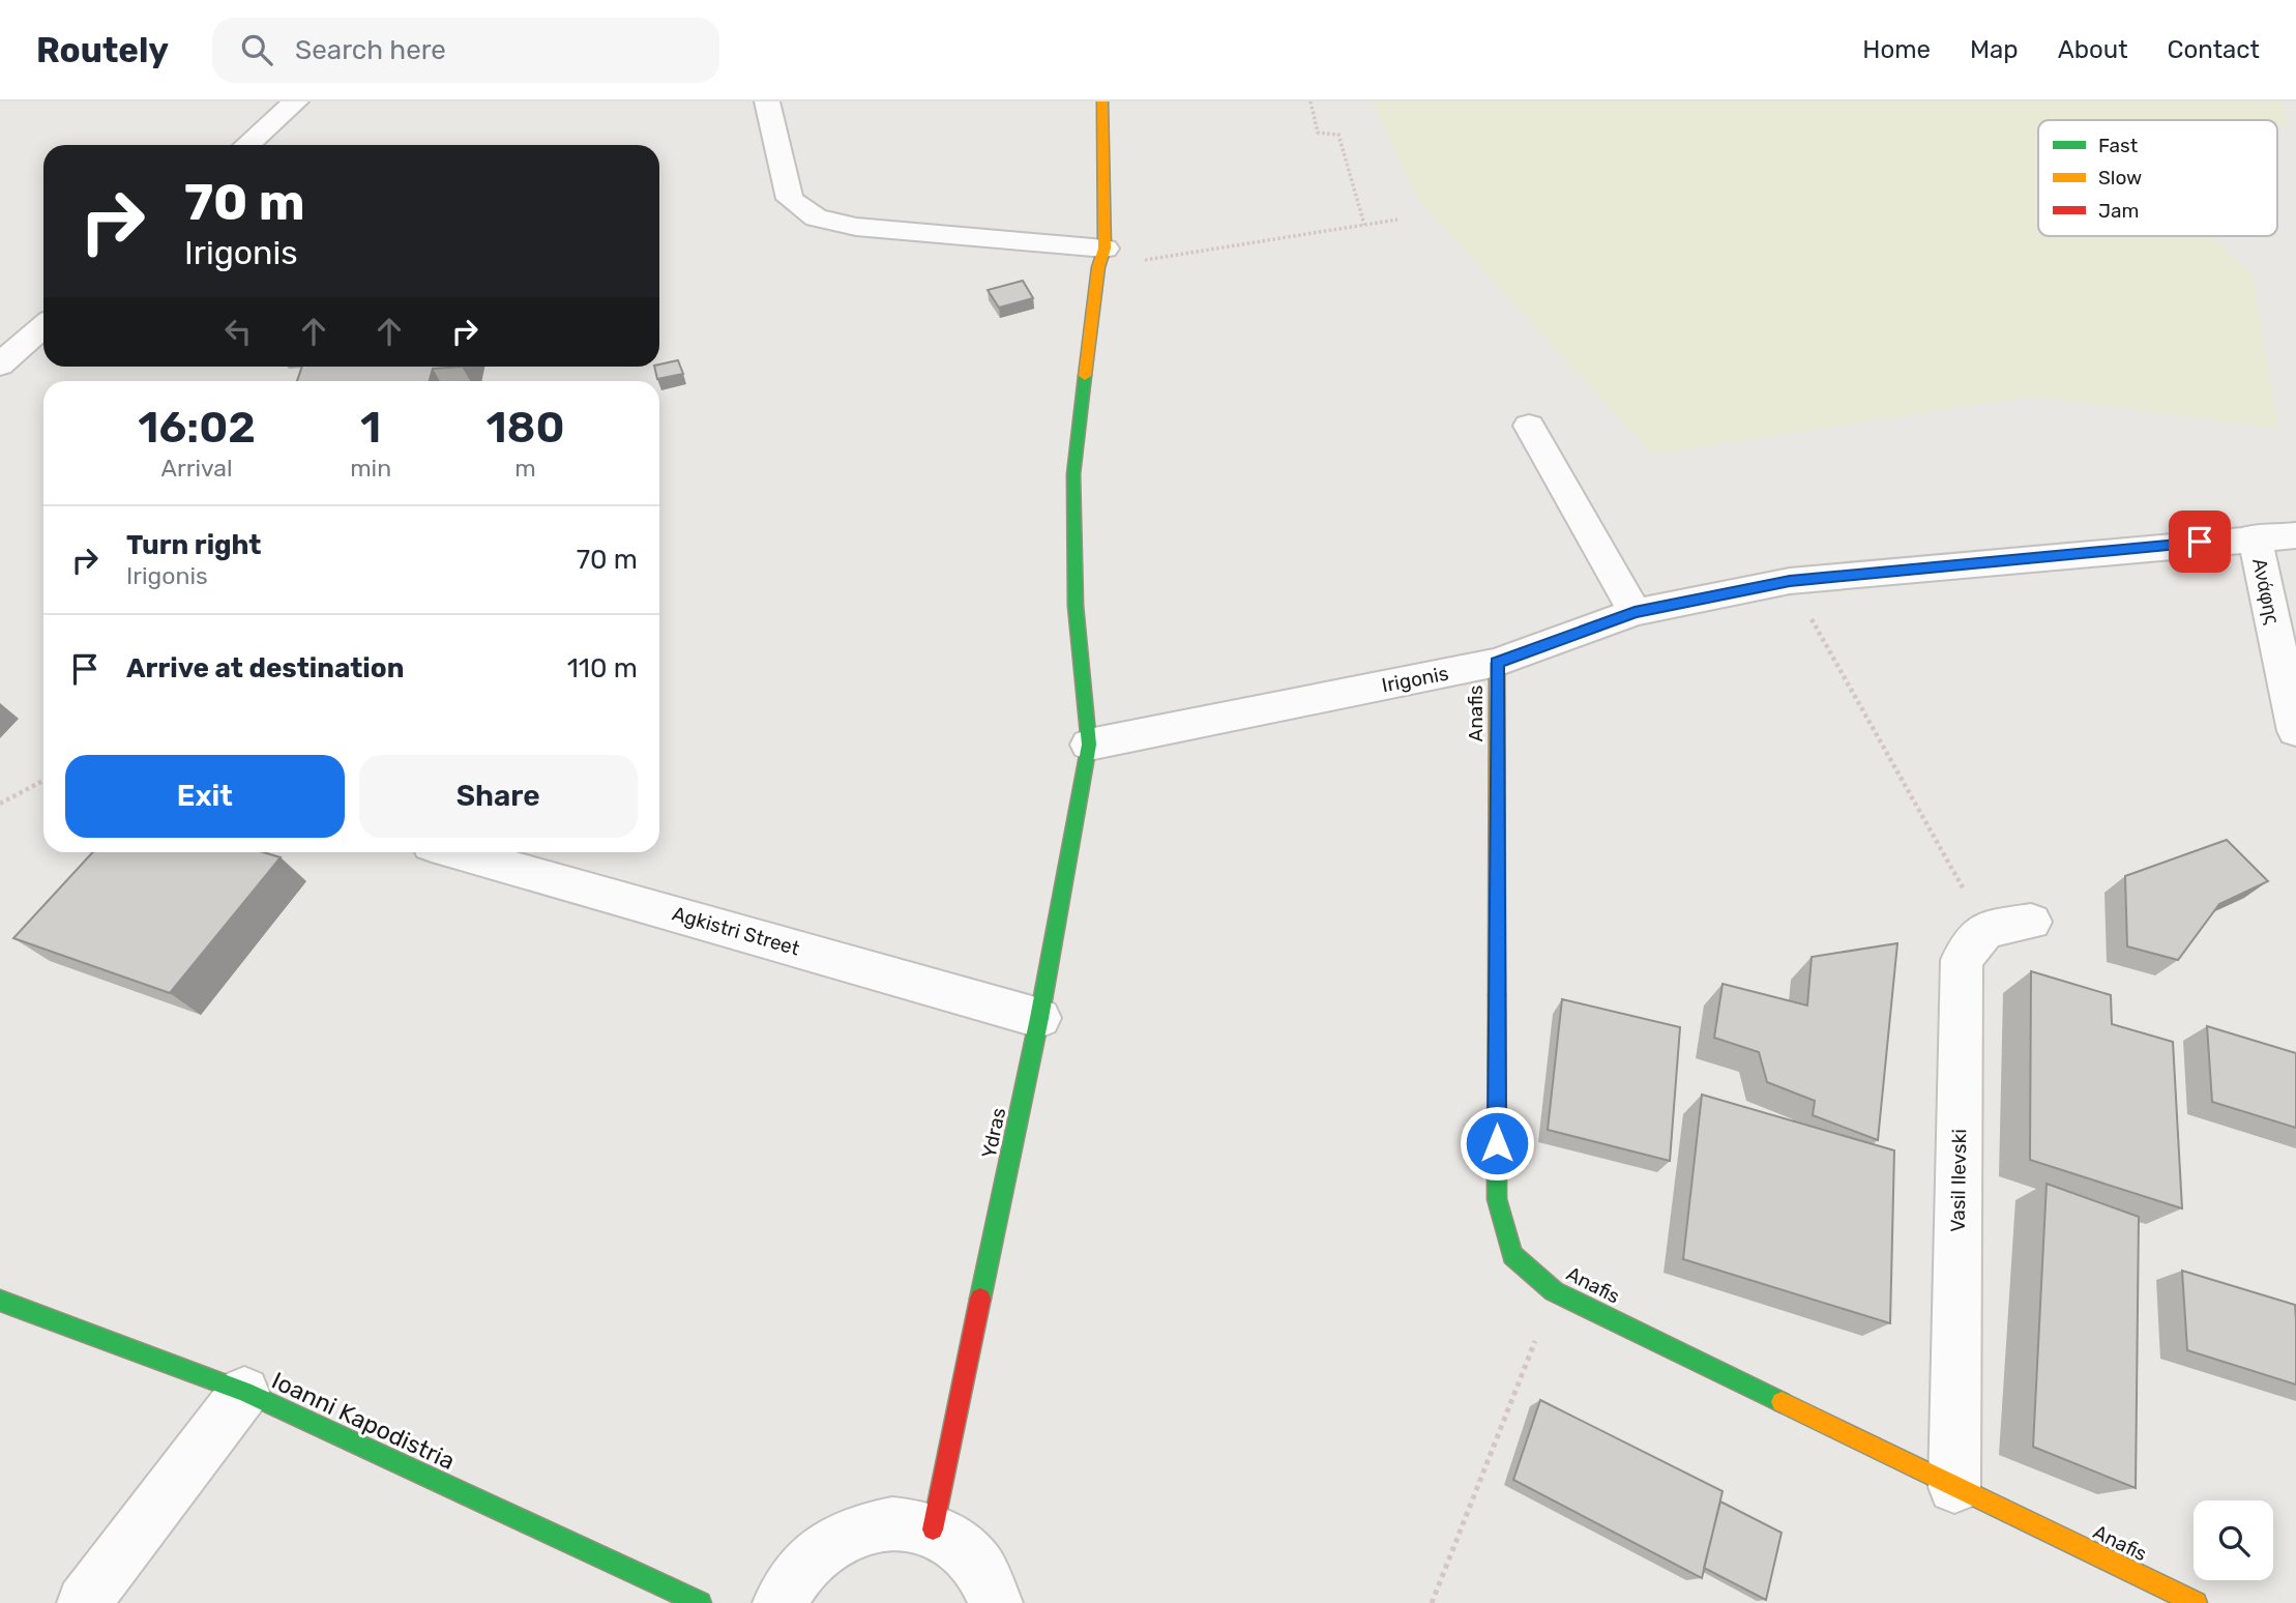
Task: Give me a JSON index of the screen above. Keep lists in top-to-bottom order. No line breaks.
{"streets":{"street":["Ανάφης","Irigonis","Anafis","Agkistri Street","Ydras","Vasil Ilevski","Ioanni Kapodistria"]},"crossings":[["Ανάφης","Irigonis"],["Irigonis","Anafis"],["Irigonis","Ydras"],["Anafis","Vasil Ilevski"],["Agkistri Street","Ydras"]],"legend":["Fast","Slow","Jam"],"page":{"header":"Routely","search":"Search here","nav":["Home","Map","About","Contact"],"turn":["70 m","Irigonis"],"eta":["16:02","Arrival","1","min","180","m"],"list":[{"name":"Turn right","note":"Irigonis","value":"70 m"},{"name":"Arrive at destination","value":"110 m"}],"buttons":["Exit","Share"]}}
